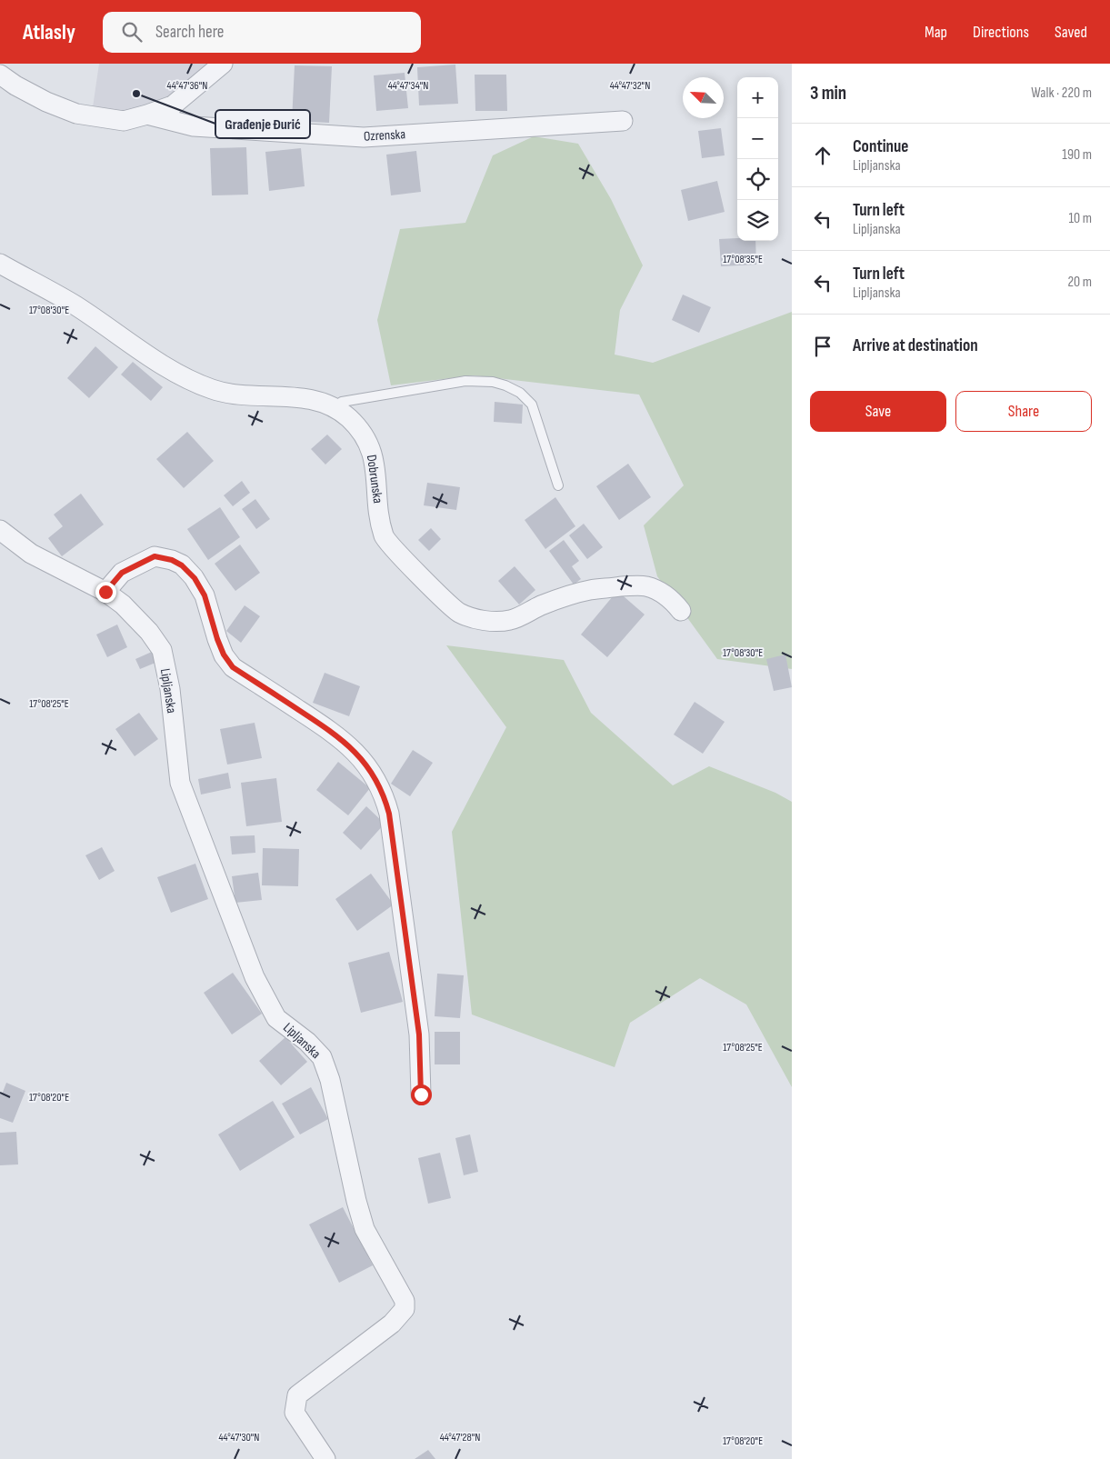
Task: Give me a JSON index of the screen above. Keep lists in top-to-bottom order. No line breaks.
{"streets":{"street":["Ozrenska","Dobrunska","Lipljanska"]},"places":["Građenje Đurić"],"north":"top left","page":{"header":"Atlasly","search":"Search here","nav":["Map","Directions","Saved"],"heading":["3 min","Walk · 220 m"],"map_buttons":["+","−"],"list":[["Continue","Lipljanska","190 m"],["Turn left","Lipljanska","10 m"],["Turn left","Lipljanska","20 m"],"Arrive at destination"],"buttons":["Save","Share"]},"coordinates":["44°47'36\"N","44°47'34\"N","44°47'32\"N","17°08'35\"E","17°08'30\"E","17°08'25\"E","17°08'20\"E","44°47'30\"N","44°47'28\"N"]}
